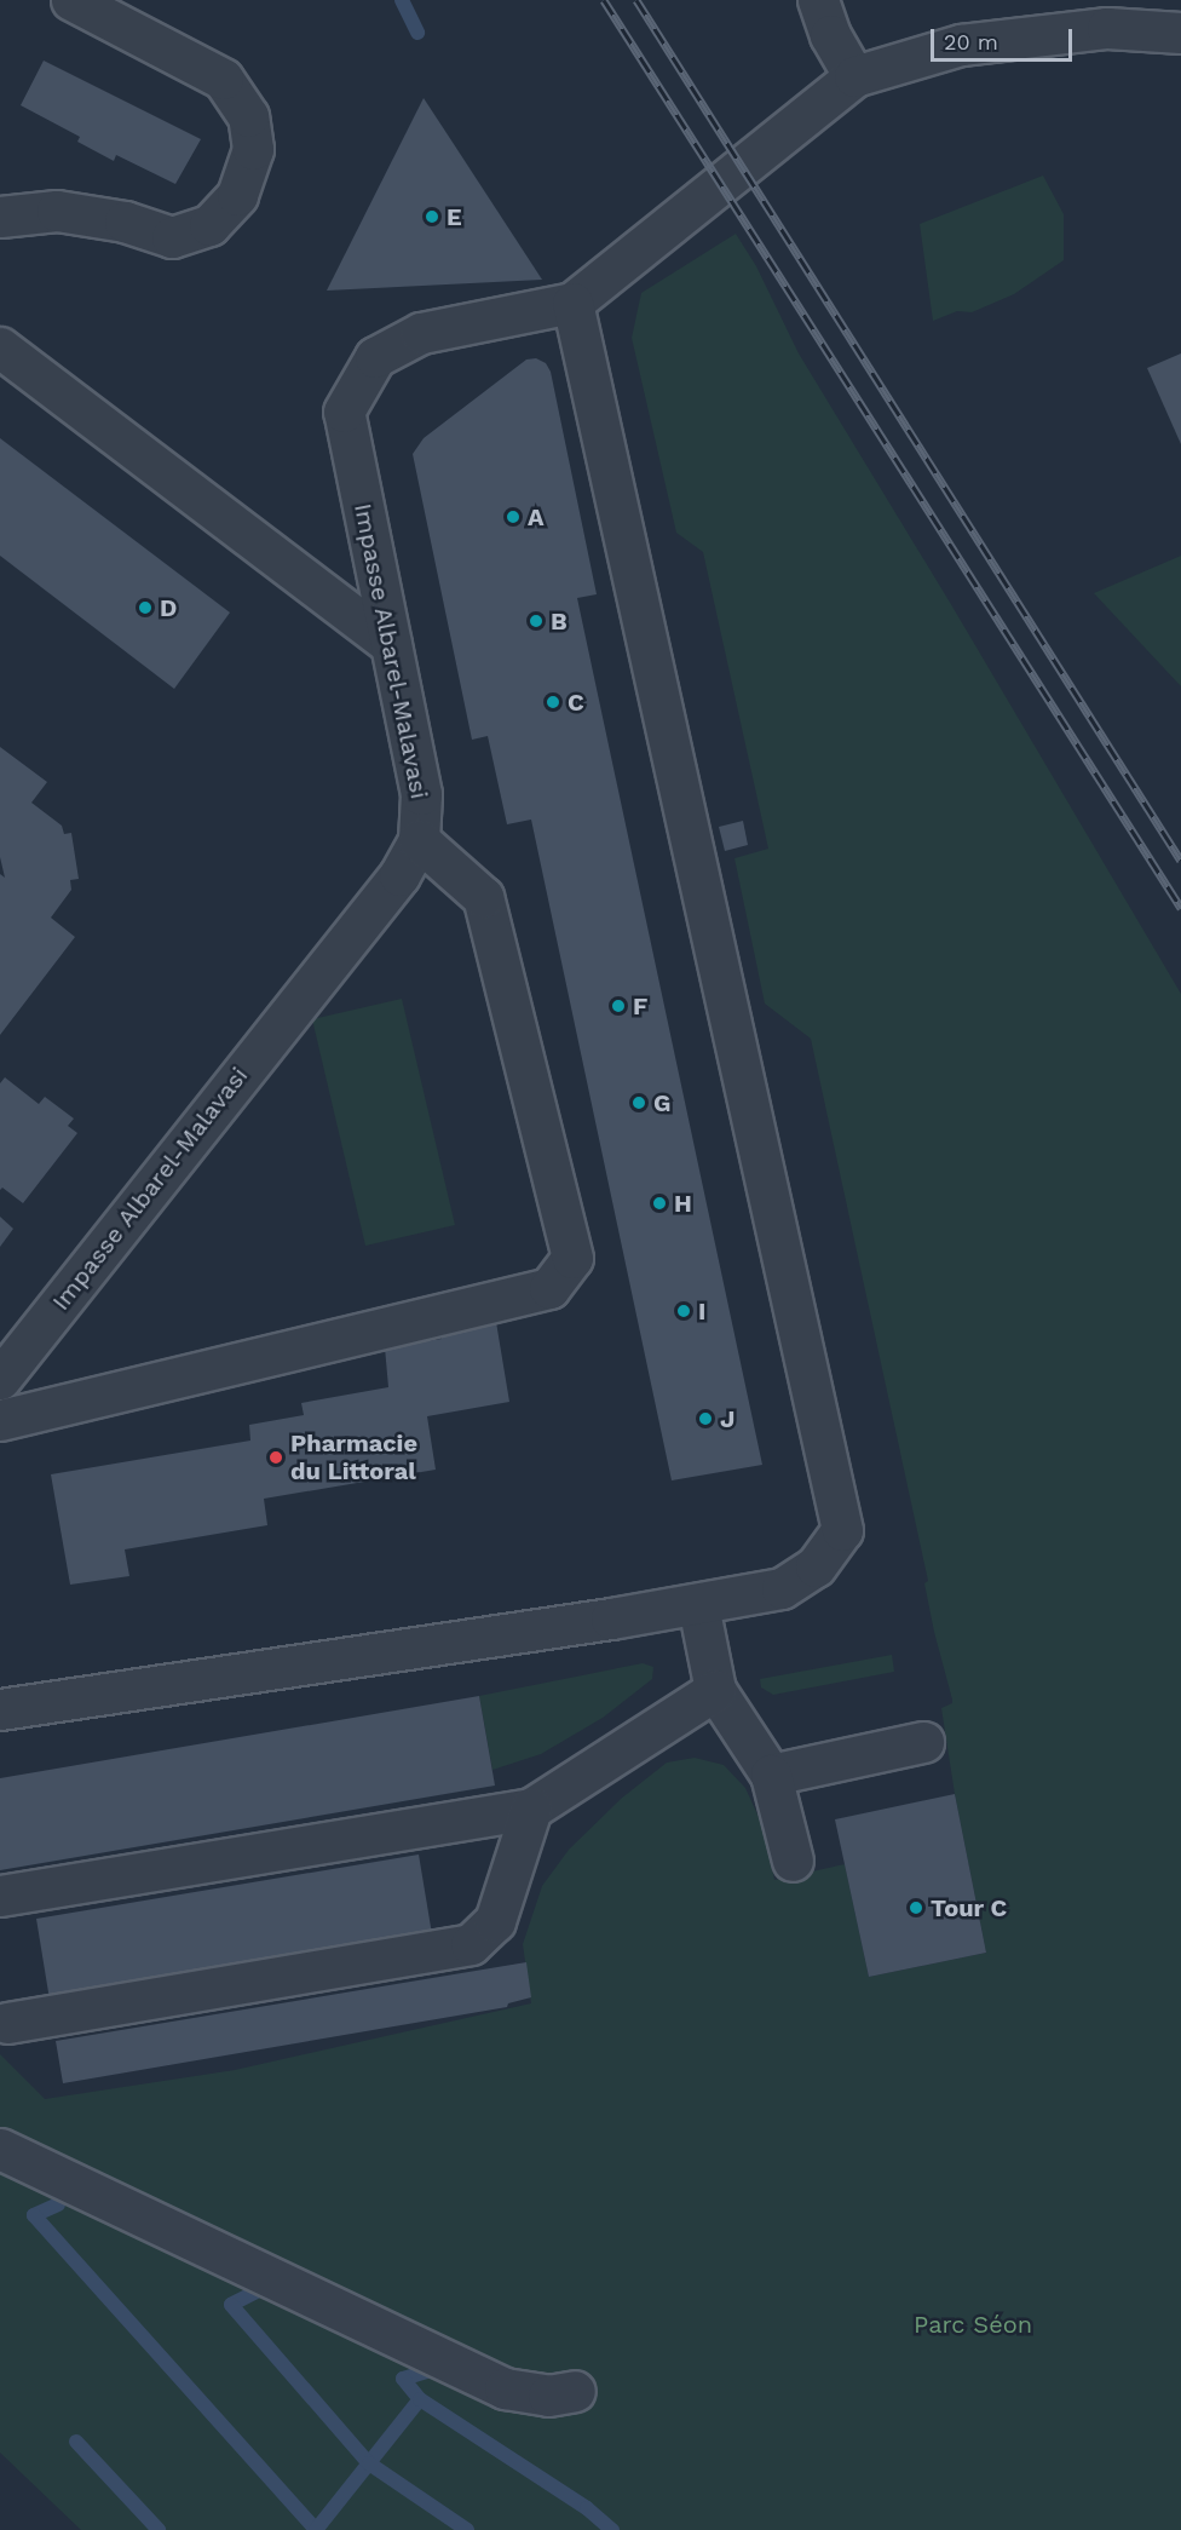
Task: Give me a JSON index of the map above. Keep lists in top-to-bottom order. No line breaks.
{"streets":{"street":["Impasse Albarel-Malavasi"]},"parks":["Parc Séon"],"places":["E","A","D","B","C","F","G","H","I","J","Pharmacie du Littoral","Tour C"],"scale_bar":"20 m"}
